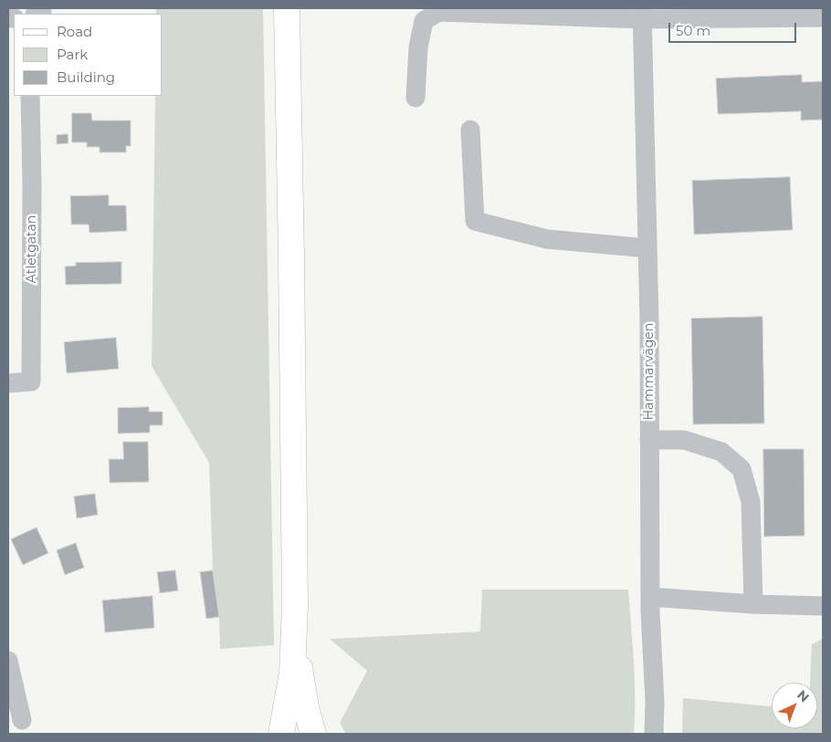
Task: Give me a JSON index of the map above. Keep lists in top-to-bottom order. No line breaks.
{"streets":{"street":["Atletgatan","Hammarvägen"]},"legend":["Road","Park","Building"],"scale_bar":"50 m","north":"top right"}
